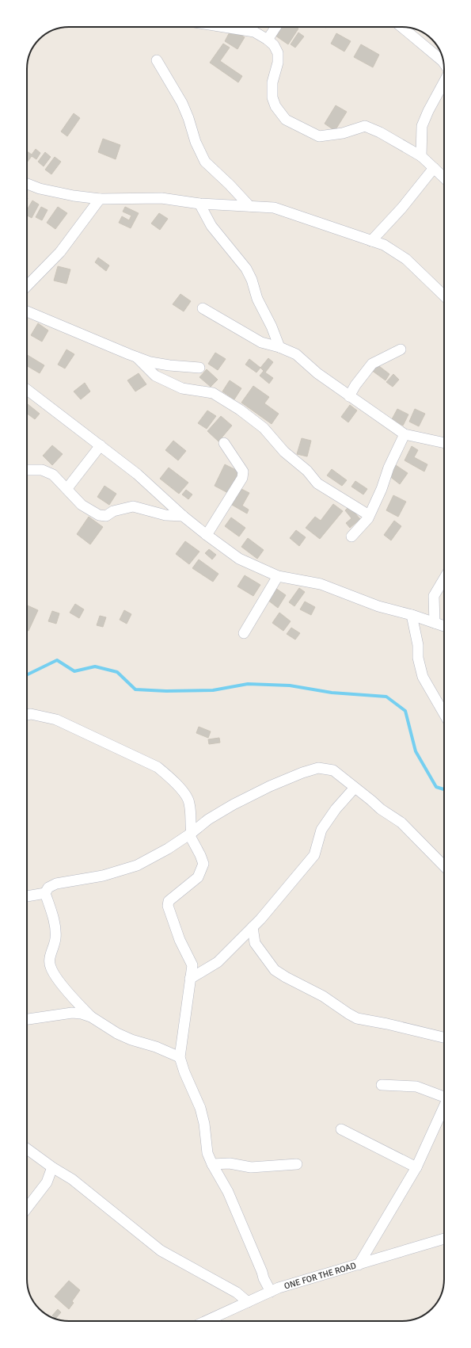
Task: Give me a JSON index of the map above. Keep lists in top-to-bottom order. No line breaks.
{"streets":{"street":["ONE FOR THE ROAD"]}}
